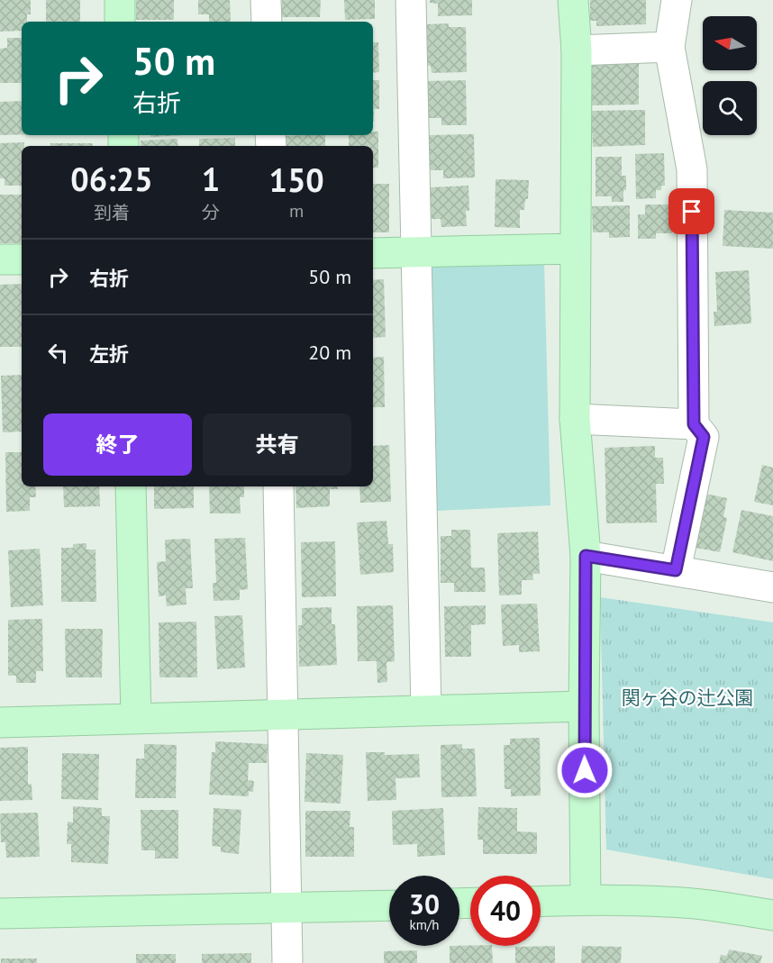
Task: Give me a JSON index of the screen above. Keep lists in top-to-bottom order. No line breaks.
{"parks":["関ヶ谷の辻公園"],"north":"left","page":{"turn":["50 m","右折"],"eta":["06:25","到着","1","分","150","m"],"list":[{"name":"右折","value":"50 m"},{"name":"左折","value":"20 m"}],"buttons":["終了","共有"],"speed":"30 km/h","limit":"40"}}
